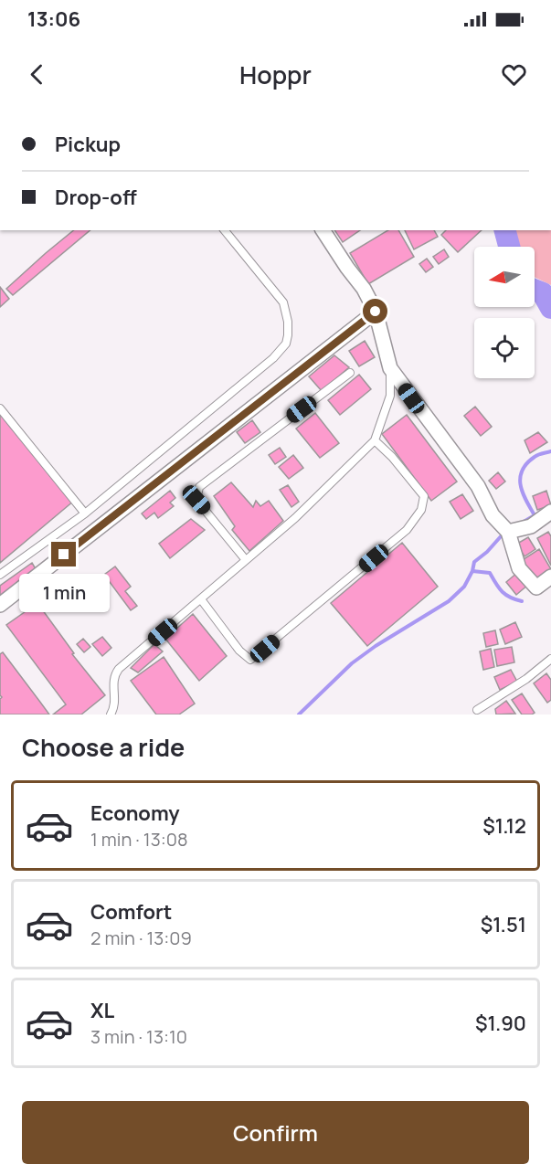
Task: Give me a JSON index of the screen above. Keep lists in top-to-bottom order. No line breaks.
{"north":"left","page":{"status":"13:06","header":"Hoppr","banner":["Pickup","Drop-off"],"bubble":"1 min","heading":"Choose a ride","list":[{"name":"Economy","note":"1 min · 13:08","value":"$1.12"},{"name":"Comfort","note":"2 min · 13:09","value":"$1.51"},{"name":"XL","note":"3 min · 13:10","value":"$1.90"}],"buttons":"Confirm"}}
